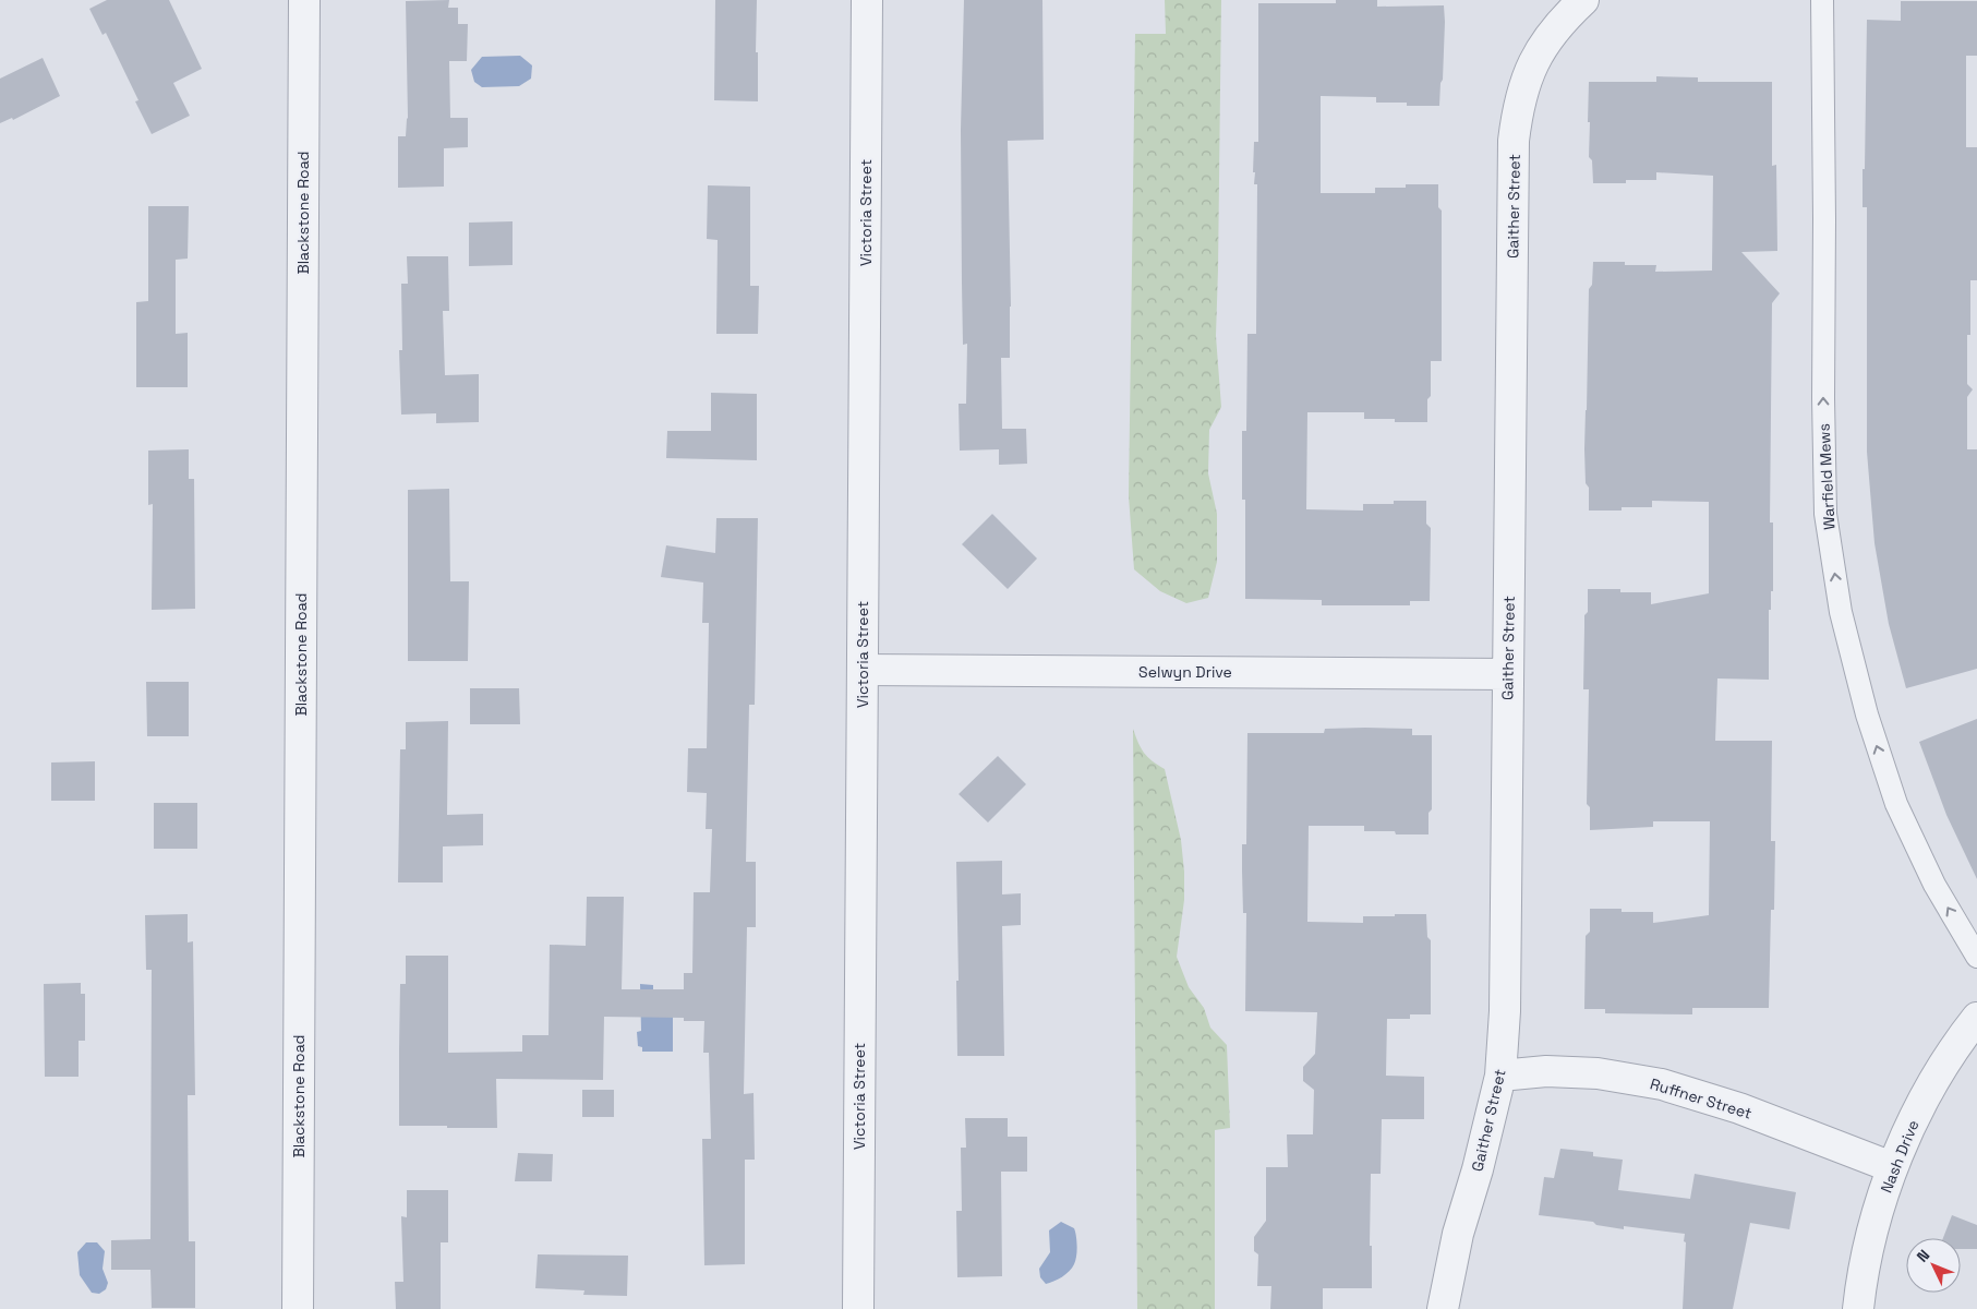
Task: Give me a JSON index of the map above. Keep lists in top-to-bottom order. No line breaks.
{"streets":{"street":["Gaither Street","Blackstone Road","Victoria Street","Selwyn Drive","Ruffner Street","Nash Drive"],"lane":["Warfield Mews"]},"crossings":[["Gaither Street","Selwyn Drive"],["Gaither Street","Ruffner Street"],["Victoria Street","Selwyn Drive"],["Ruffner Street","Nash Drive"]],"one_way":["Warfield Mews"],"north":"top left"}
